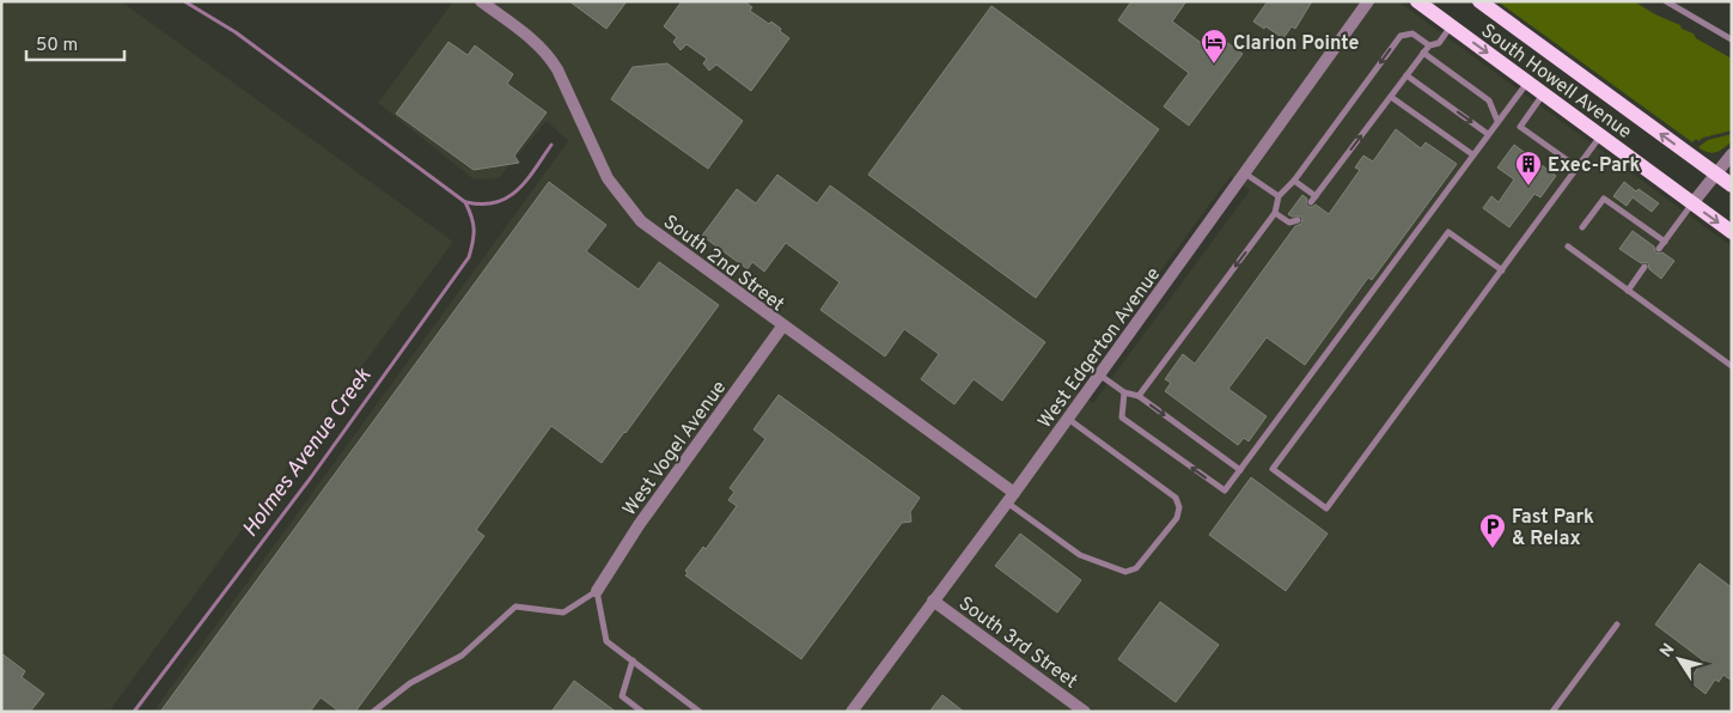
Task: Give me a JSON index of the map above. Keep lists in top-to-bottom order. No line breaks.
{"streets":{"main road":["South Howell Avenue"],"street":["South 2nd Street","West Edgerton Avenue","West Vogel Avenue","South 3rd Street"]},"crossings":[["South 2nd Street","West Edgerton Avenue"],["South 2nd Street","West Vogel Avenue"],["West Edgerton Avenue","South 3rd Street"]],"water":["Holmes Avenue Creek"],"places":{"hotel":["Clarion Pointe"],"building":["Exec-Park"],"parking":["Fast Park & Relax"]},"scale_bar":"50 m","north":"top left"}
